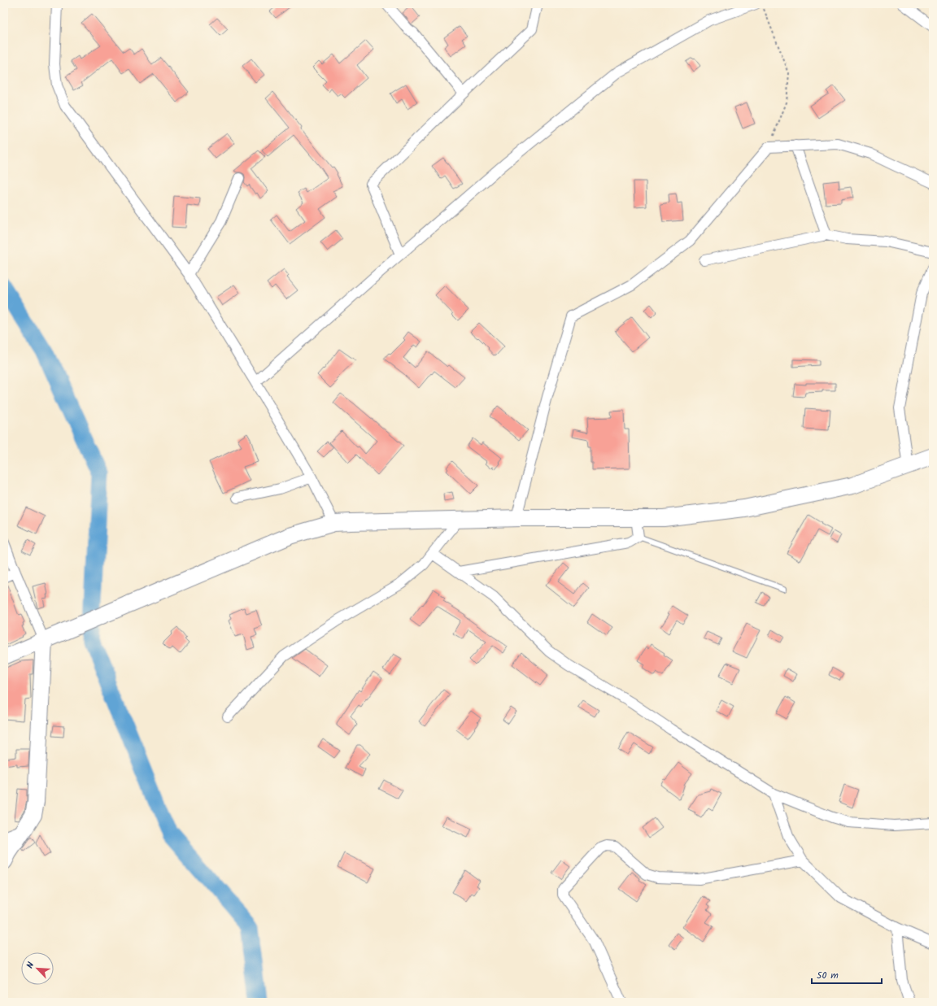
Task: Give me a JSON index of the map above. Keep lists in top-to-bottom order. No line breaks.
{"scale_bar":"50 m","north":"top left"}
